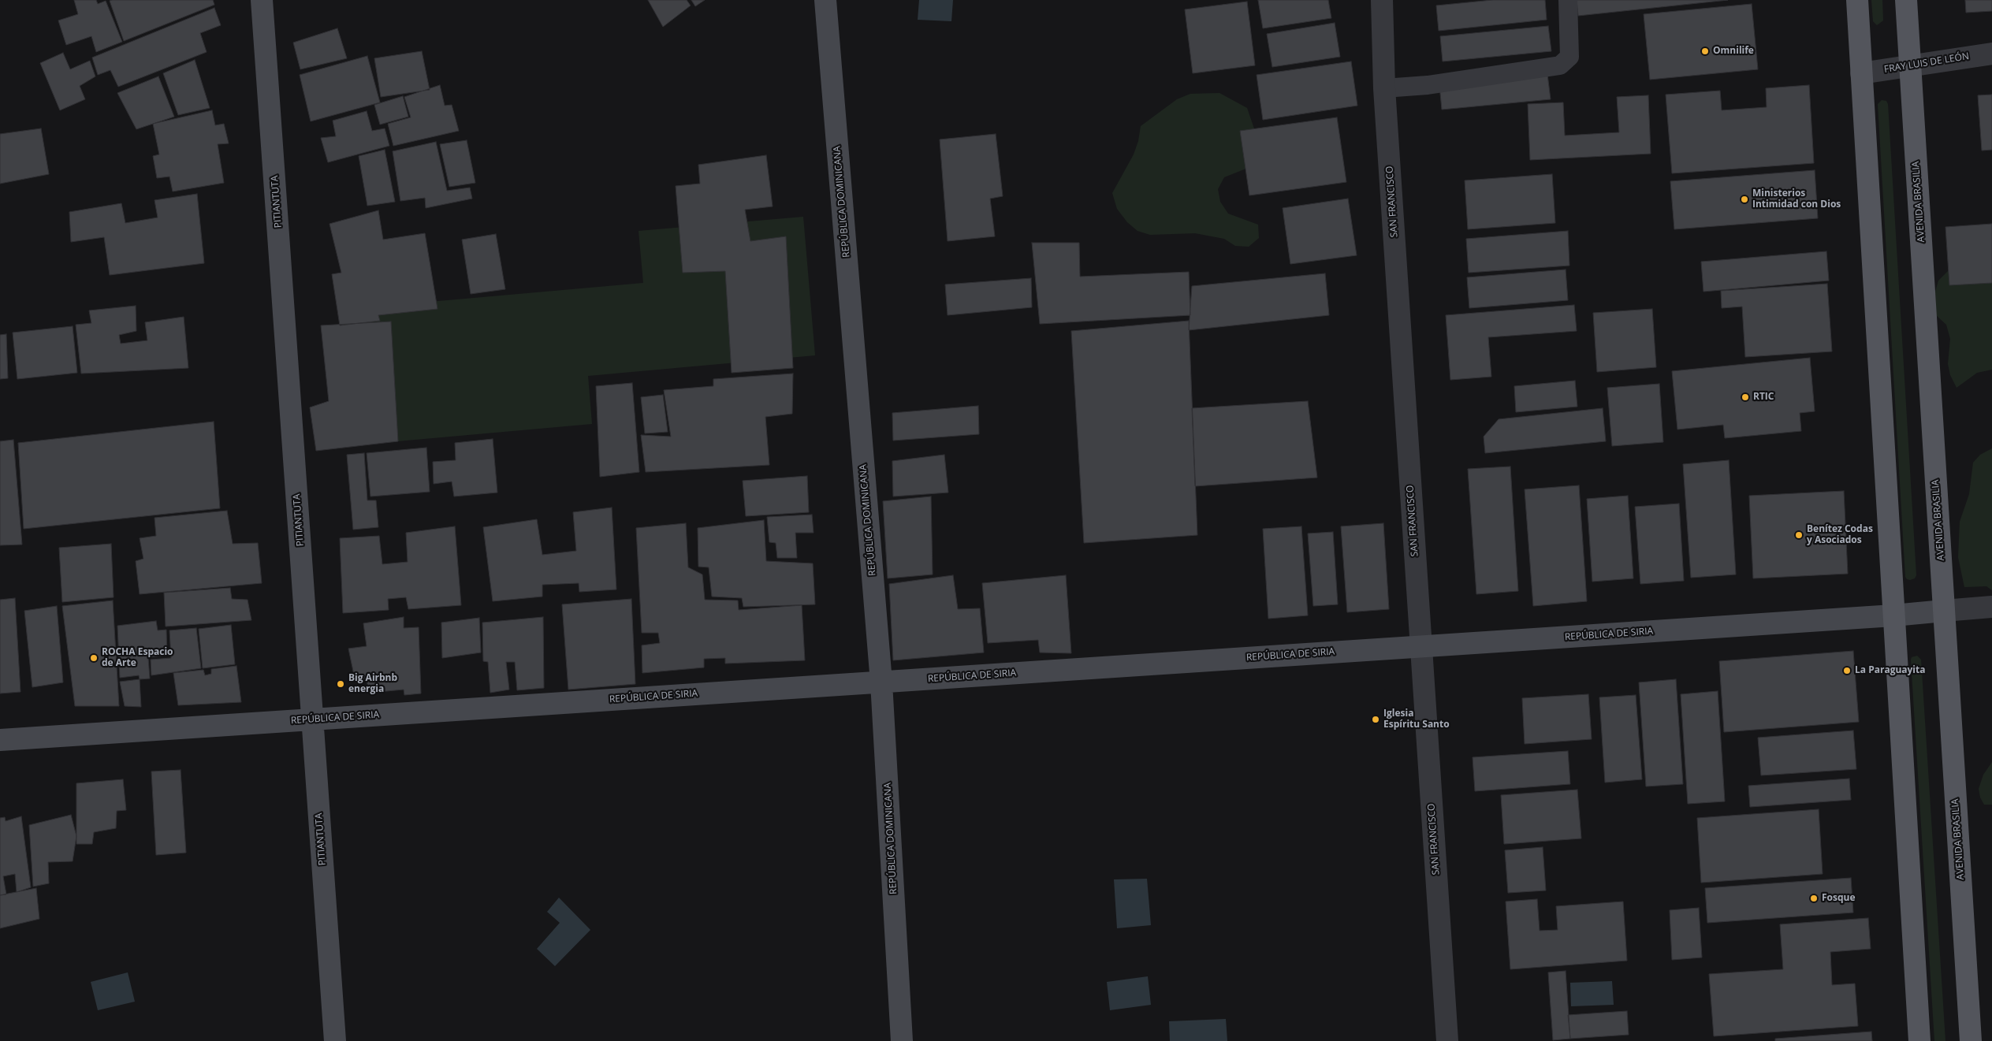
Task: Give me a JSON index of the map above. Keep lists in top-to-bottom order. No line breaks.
{"streets":{"main road":["AVENIDA BRASILIA"],"street":["FRAY LUIS DE LEÓN","PITIANTUTA","REPÚBLICA DOMINICANA","SAN FRANCISCO","REPÚBLICA DE SIRIA"]},"crossings":[["FRAY LUIS DE LEÓN","AVENIDA BRASILIA"],["PITIANTUTA","REPÚBLICA DE SIRIA"],["REPÚBLICA DOMINICANA","REPÚBLICA DE SIRIA"],["SAN FRANCISCO","REPÚBLICA DE SIRIA"],["AVENIDA BRASILIA","REPÚBLICA DE SIRIA"]],"places":["Omnilife","Ministerios Intimidad con Dios","RTIC","Benítez Codas y Asociados","ROCHA Espacio de Arte","La Paraguayita","Big Airbnb energia","Iglesia Espíritu Santo","Fosque"]}
